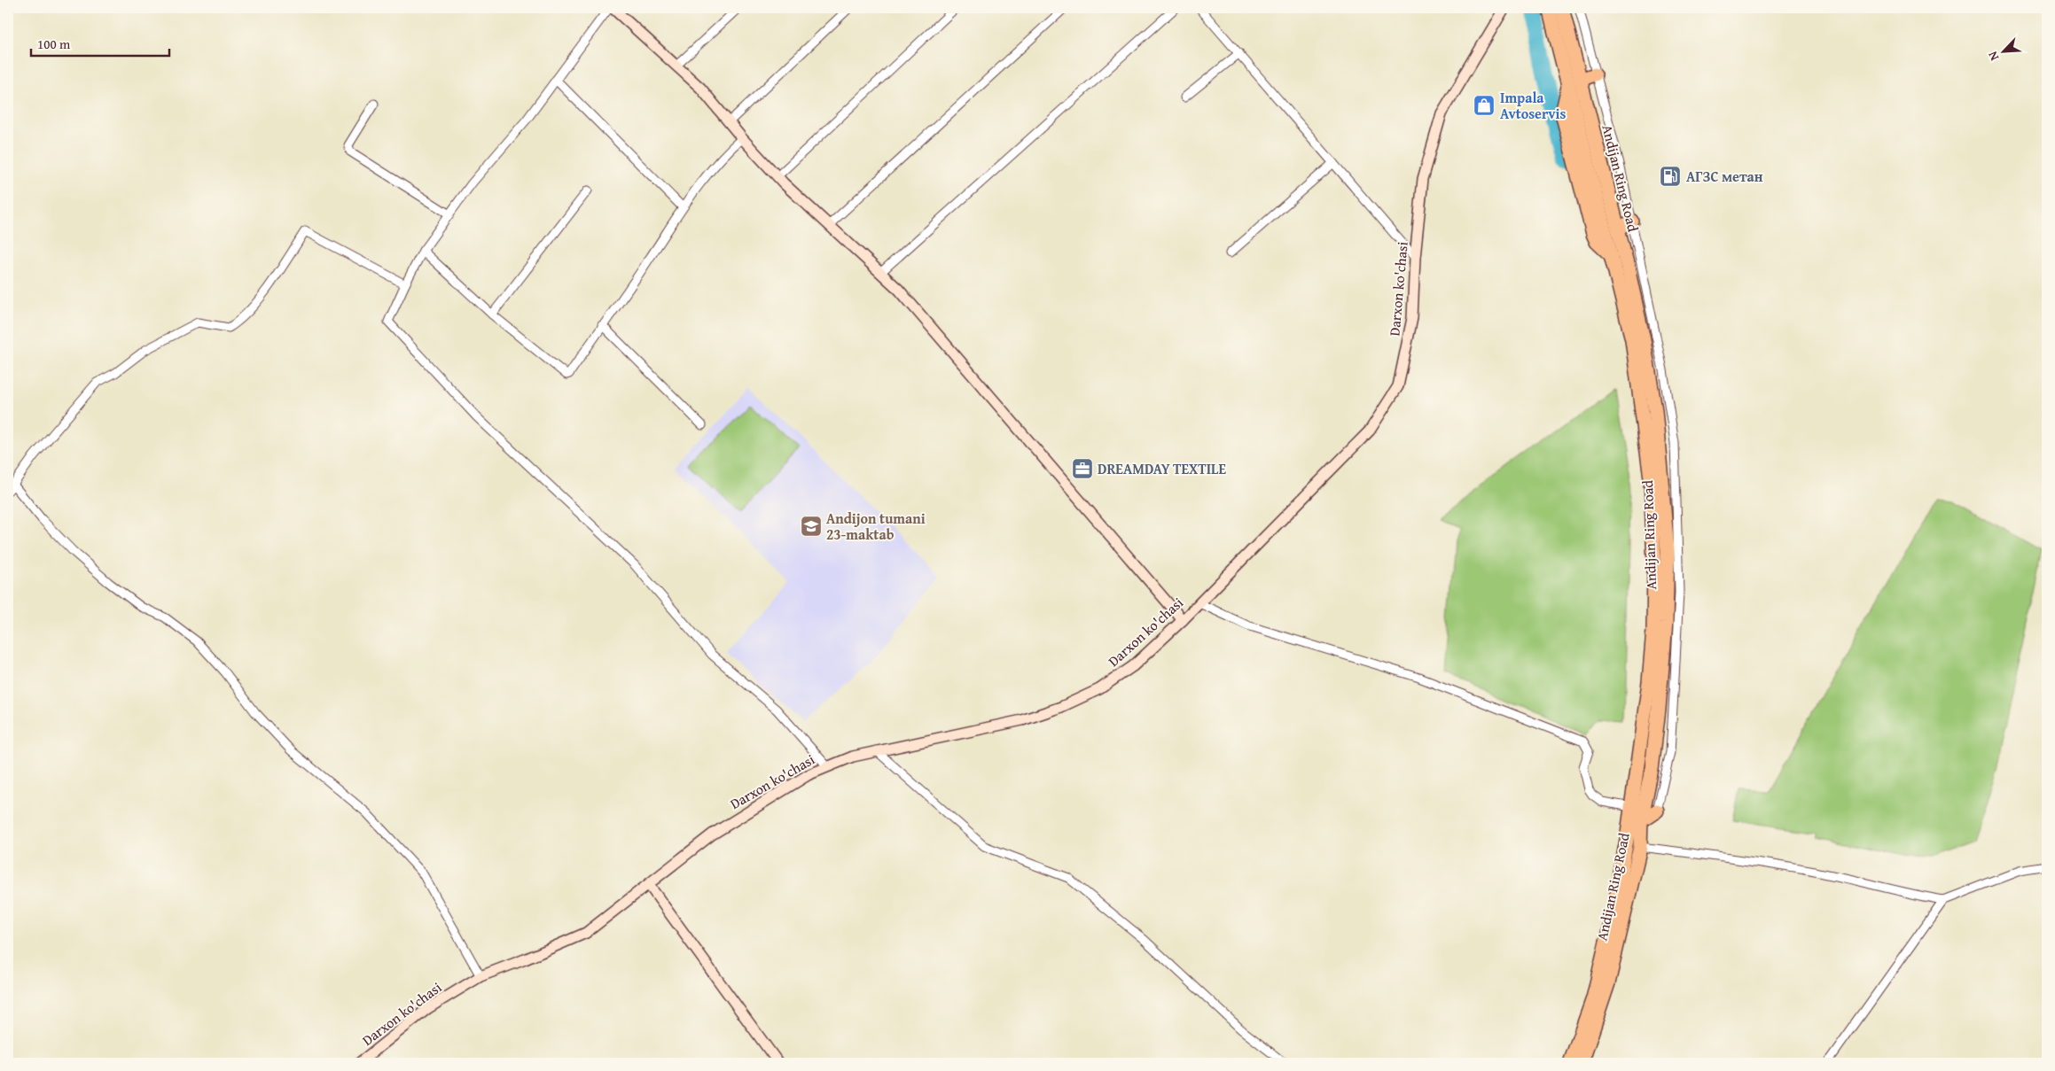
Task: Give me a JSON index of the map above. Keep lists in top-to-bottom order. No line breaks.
{"streets":{"highway":["Andijan Ring Road"],"main road":["Darxon ko'chasi"]},"places":{"shop":["Impala Avtoservis"],"fuel station":["АГЗС метан"],"office":["DREAMDAY TEXTILE"],"school or university":["Andijon tumani 23-maktab"]},"scale_bar":"100 m","north":"bottom left"}
